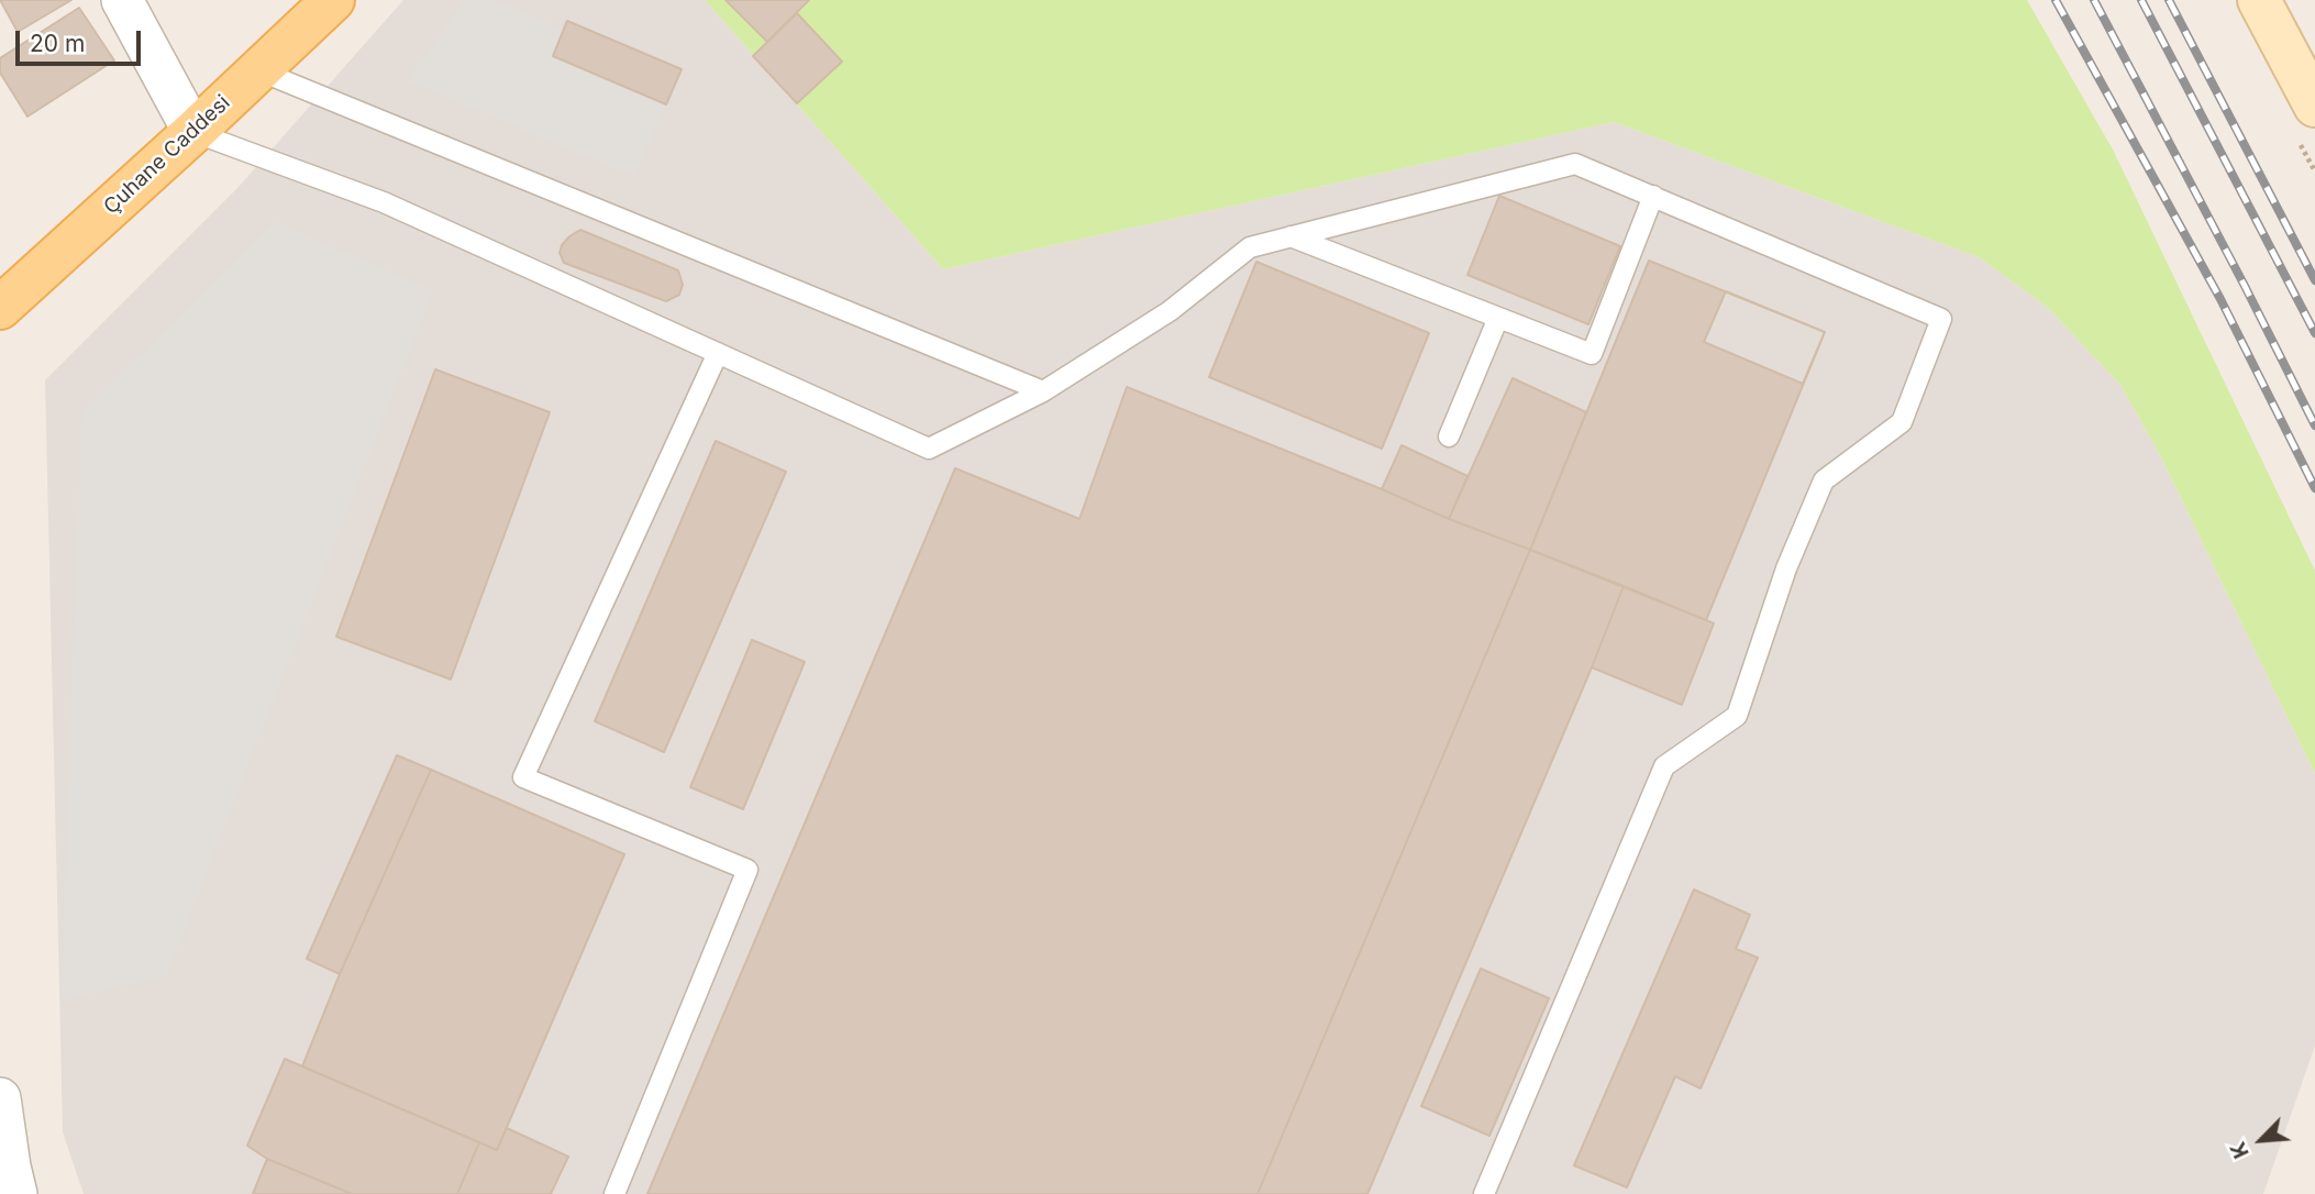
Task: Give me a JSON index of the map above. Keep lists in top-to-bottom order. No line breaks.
{"streets":{"main road":["Çuhane Caddesi"]},"scale_bar":"20 m","north":"bottom left"}
